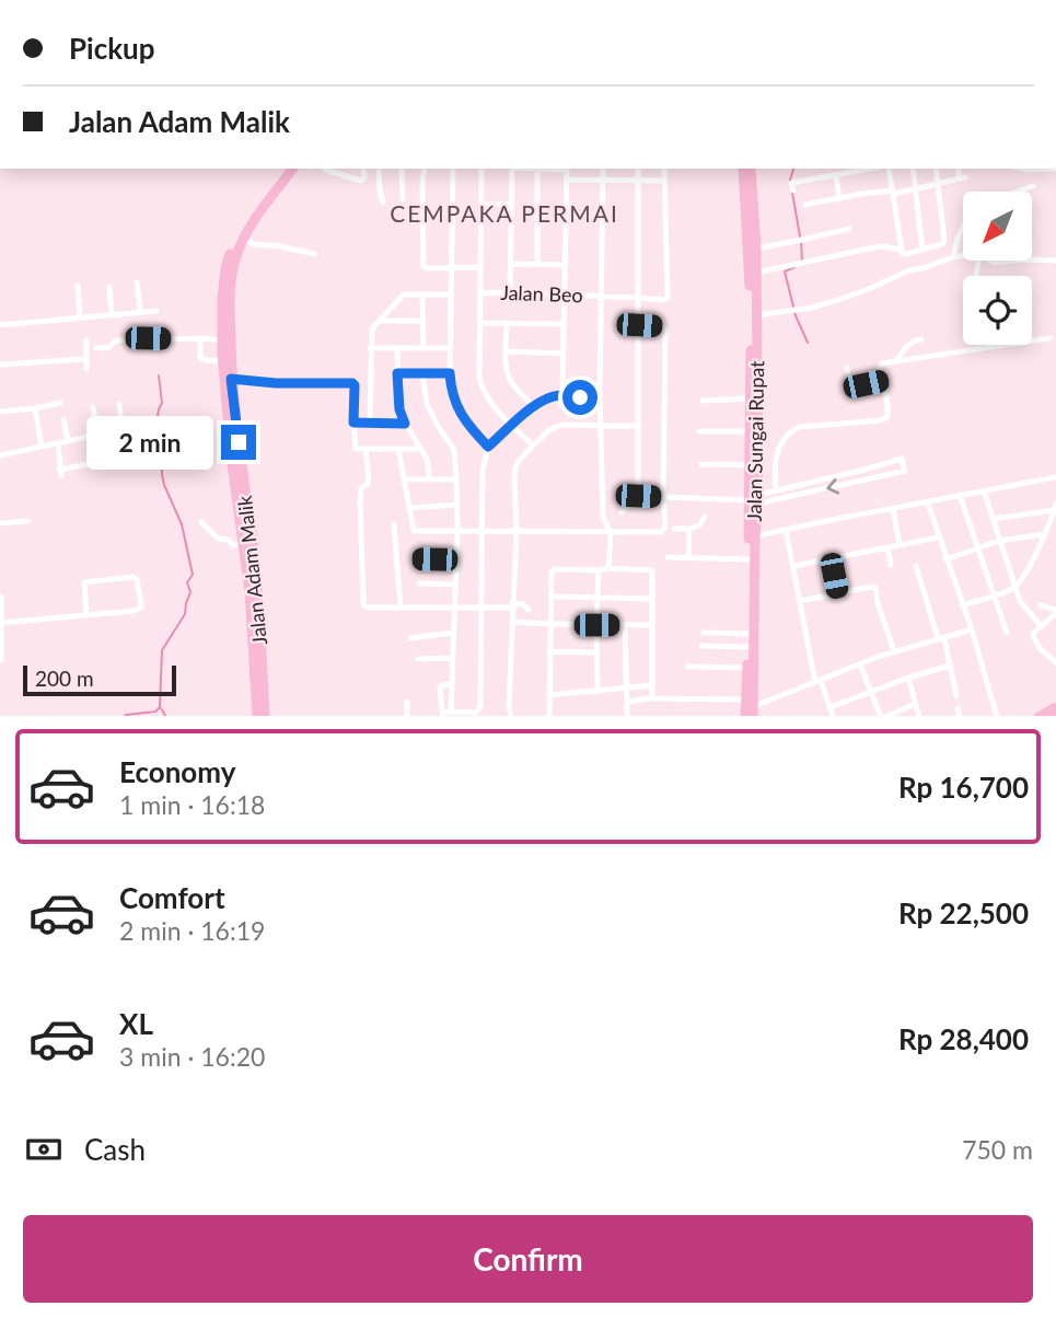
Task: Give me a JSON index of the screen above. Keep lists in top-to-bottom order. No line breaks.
{"streets":{"main road":["Jalan Sungai Rupat","Jalan Adam Malik"],"street":["Jalan Beo"]},"districts":["CEMPAKA PERMAI"],"scale_bar":"200 m","north":"bottom left","page":{"banner":["Pickup","Jalan Adam Malik"],"bubble":"2 min","scale":"200 m","list":[{"name":"Economy","note":"1 min · 16:18","value":"Rp 16,700"},{"name":"Comfort","note":"2 min · 16:19","value":"Rp 22,500"},{"name":"XL","note":"3 min · 16:20","value":"Rp 28,400"}],"pay":["Cash","750 m"],"buttons":"Confirm"}}
